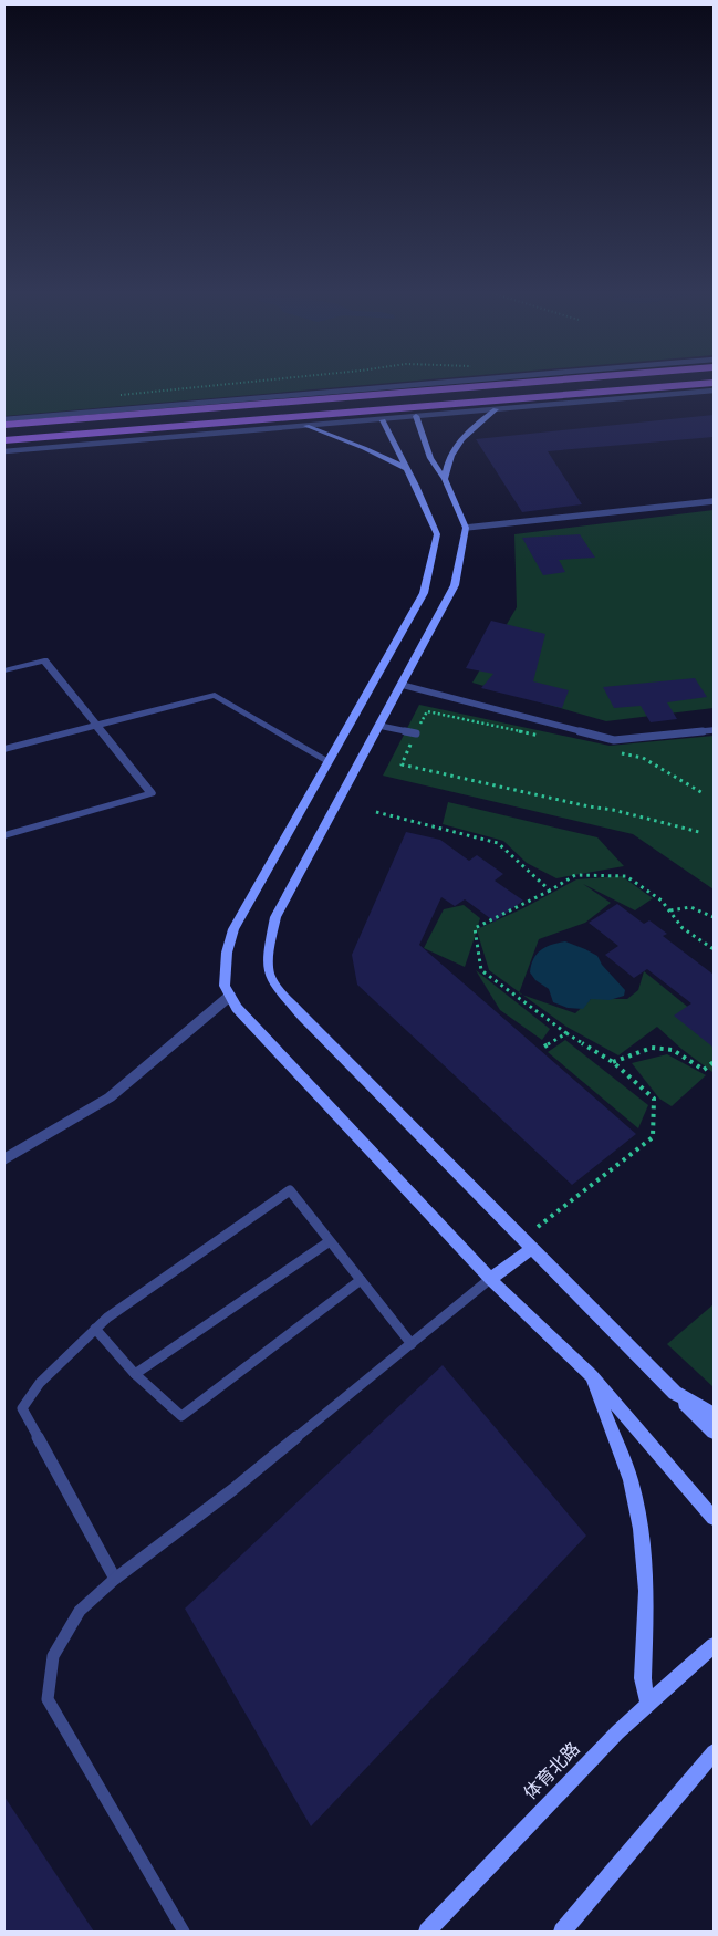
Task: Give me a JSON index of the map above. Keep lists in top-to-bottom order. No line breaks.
{"streets":{"street":["体育北路"]}}
